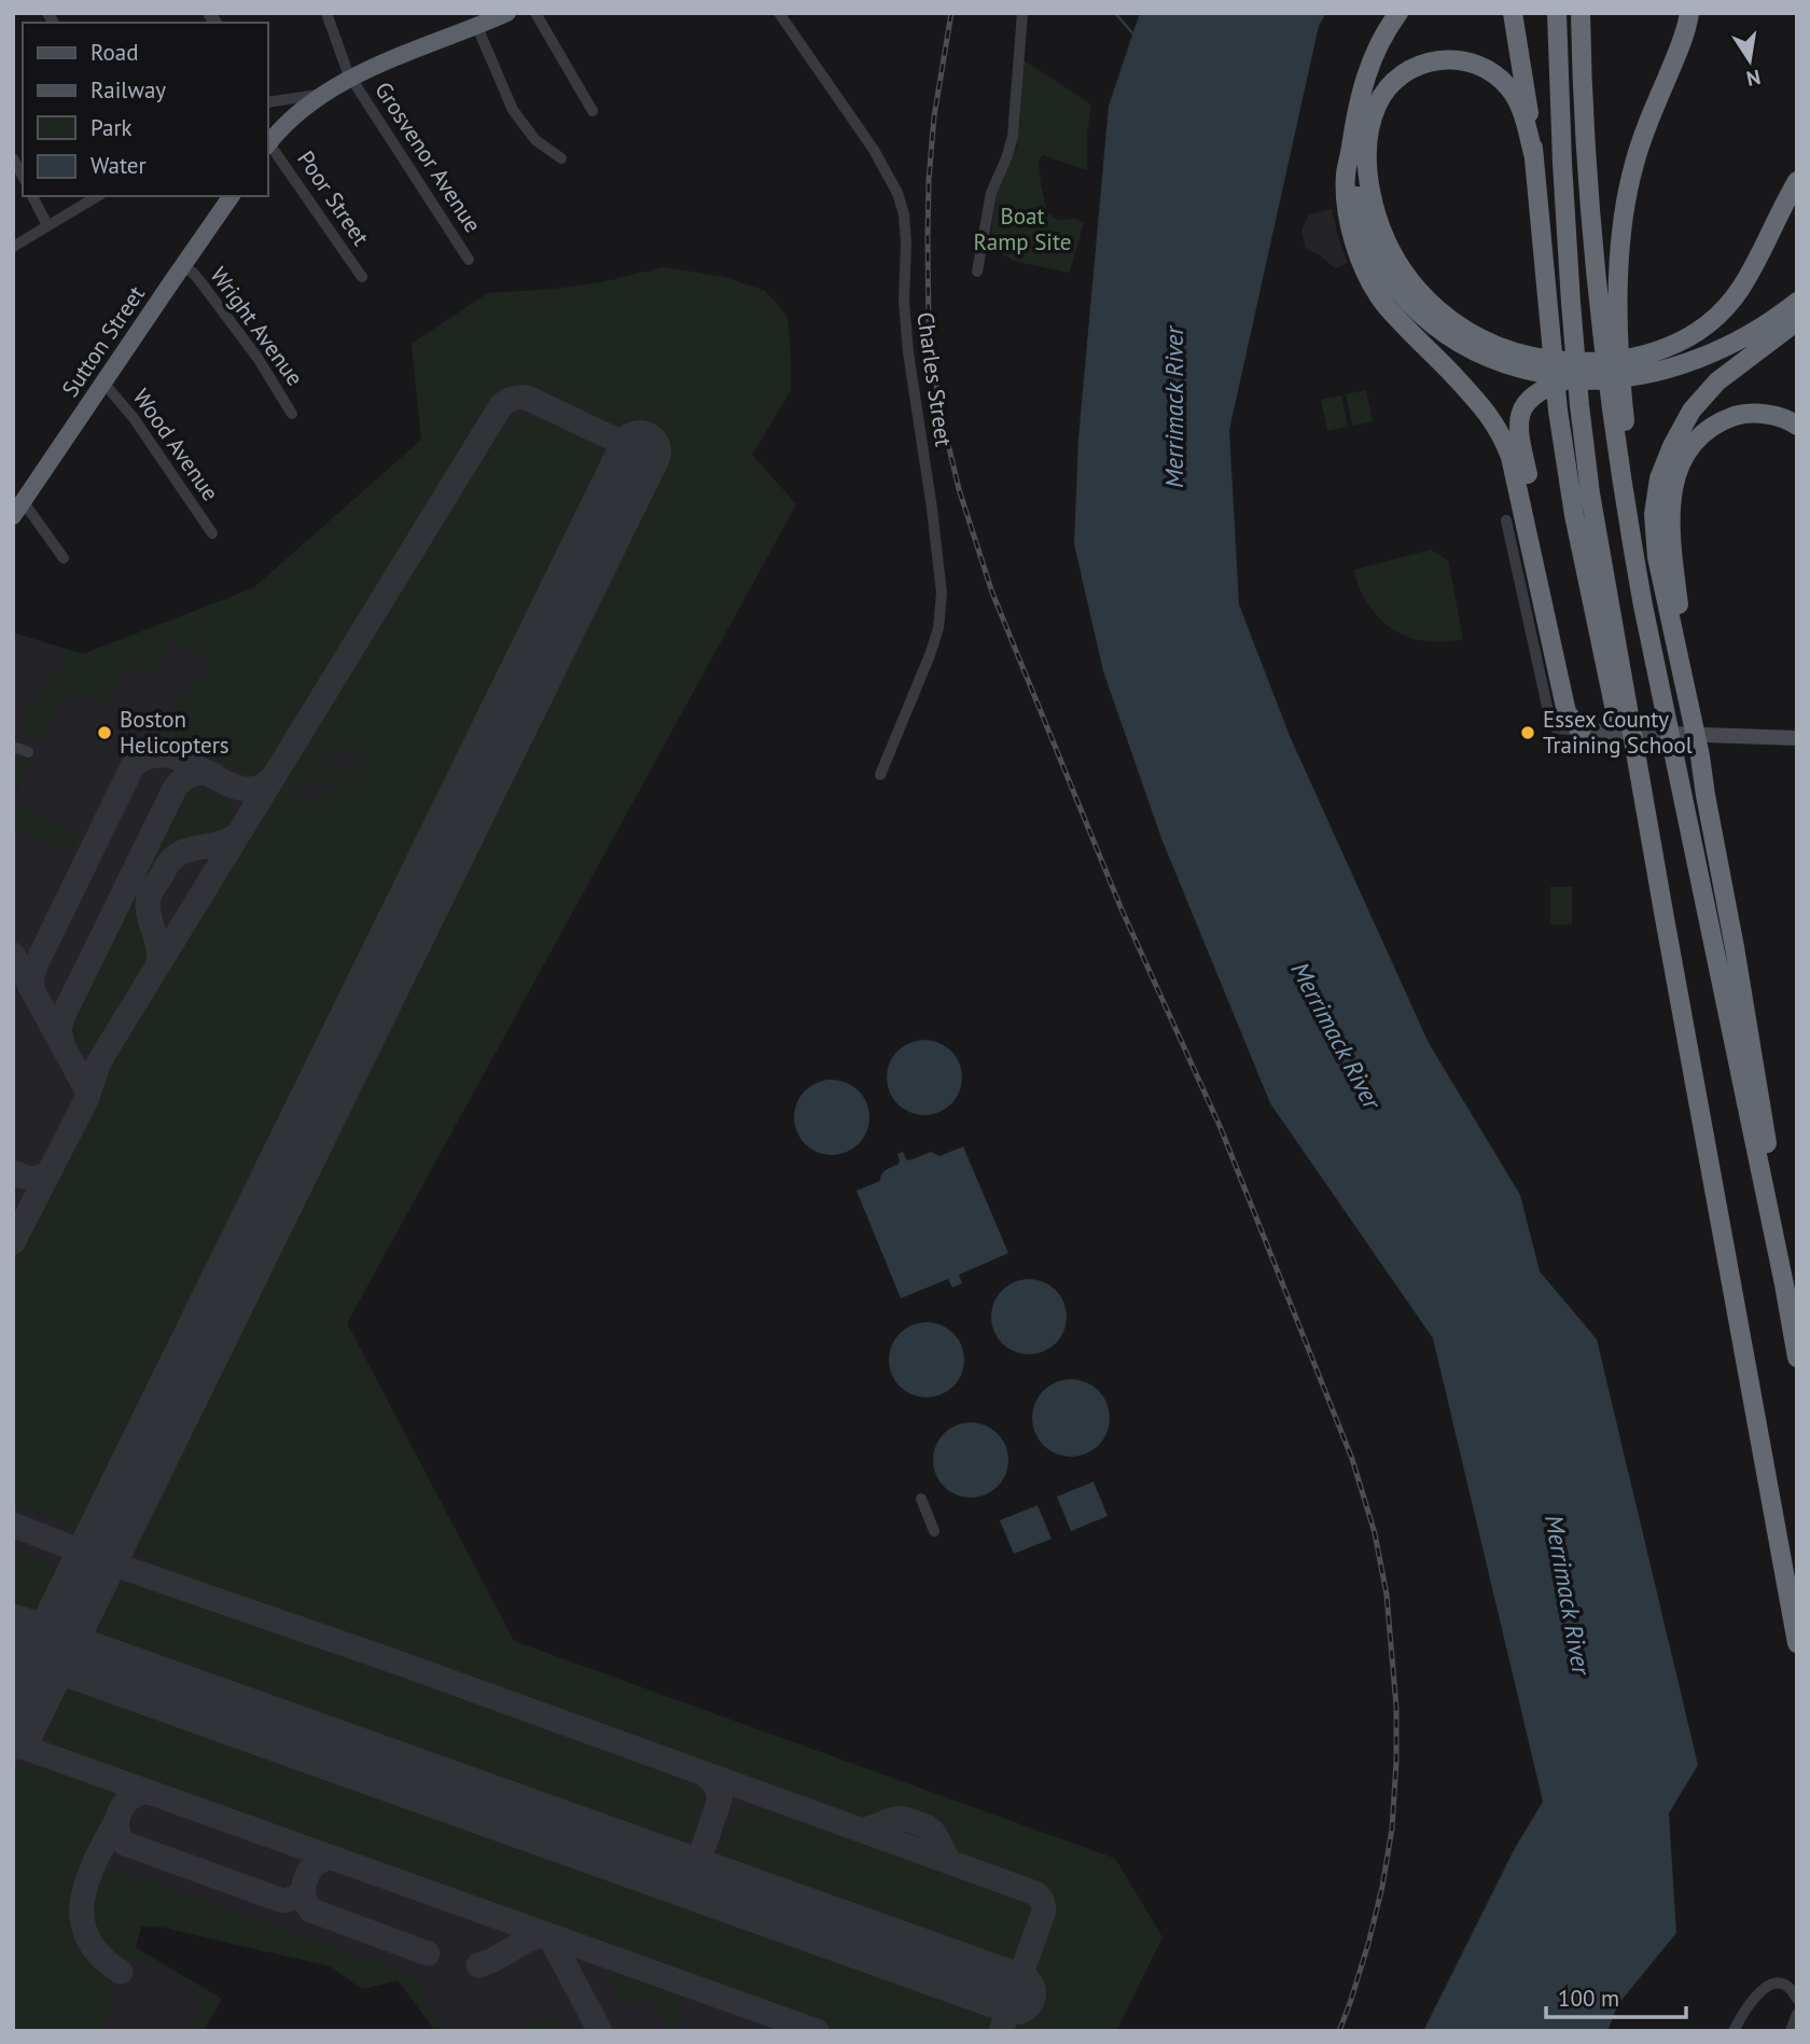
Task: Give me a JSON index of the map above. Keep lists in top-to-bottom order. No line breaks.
{"streets":{"highway":["Sutton Street"],"street":["Grosvenor Avenue","Poor Street","Wright Avenue","Charles Street","Wood Avenue"]},"crossings":[["Wright Avenue","Sutton Street"],["Sutton Street","Wood Avenue"]],"water":["Merrimack River"],"parks":["Boat Ramp Site"],"places":["Boston Helicopters","Essex County Training School"],"legend":["Road","Railway","Park","Water"],"scale_bar":"100 m","north":"bottom"}
